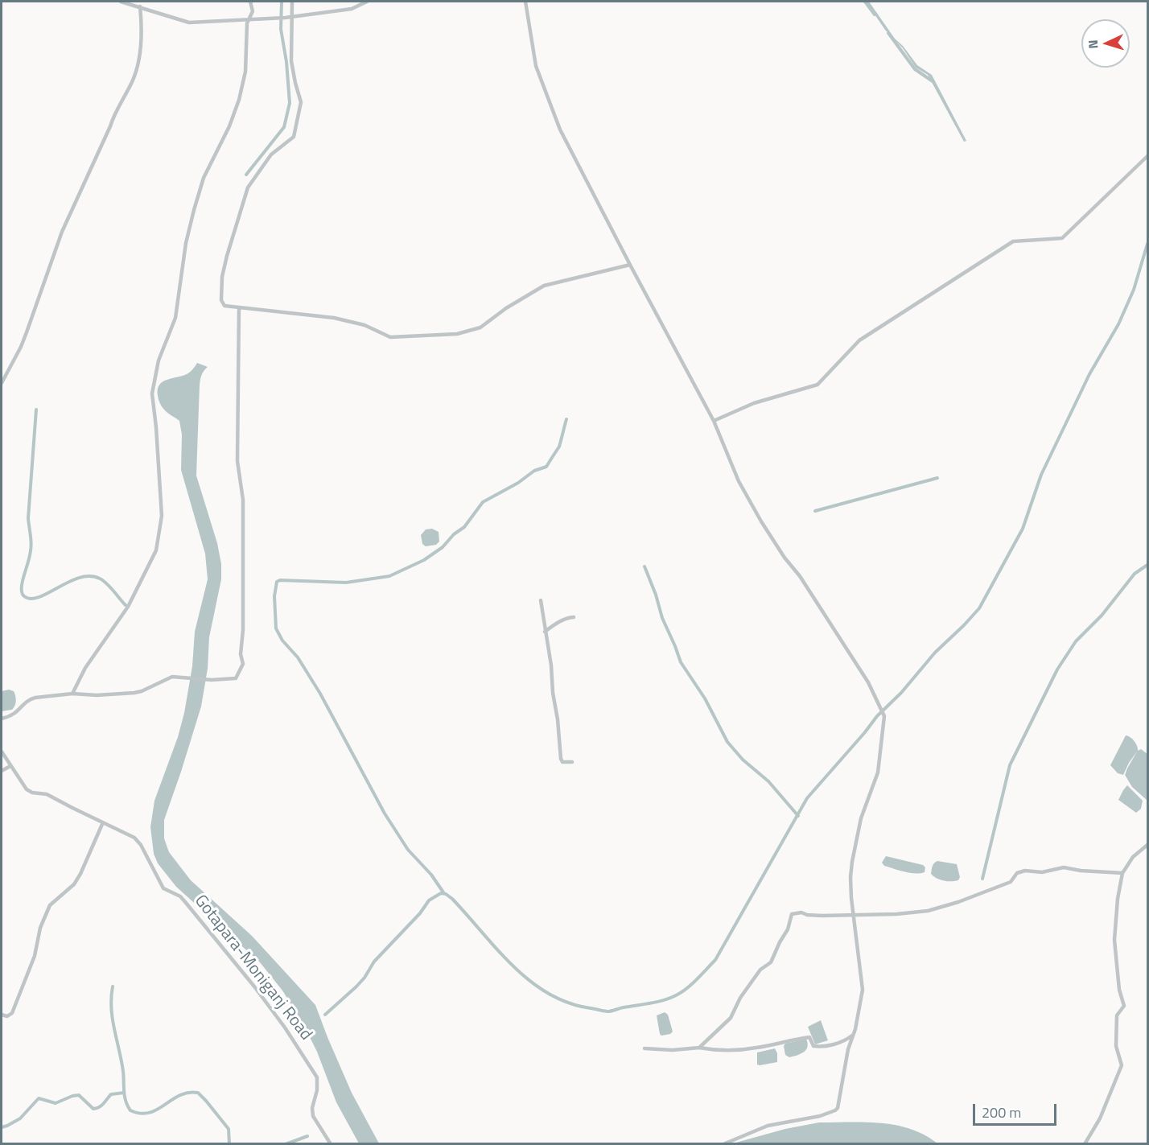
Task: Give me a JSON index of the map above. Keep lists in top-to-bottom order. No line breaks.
{"streets":{"street":["Gotapara-Moniganj Road"]},"scale_bar":"200 m","north":"left"}
